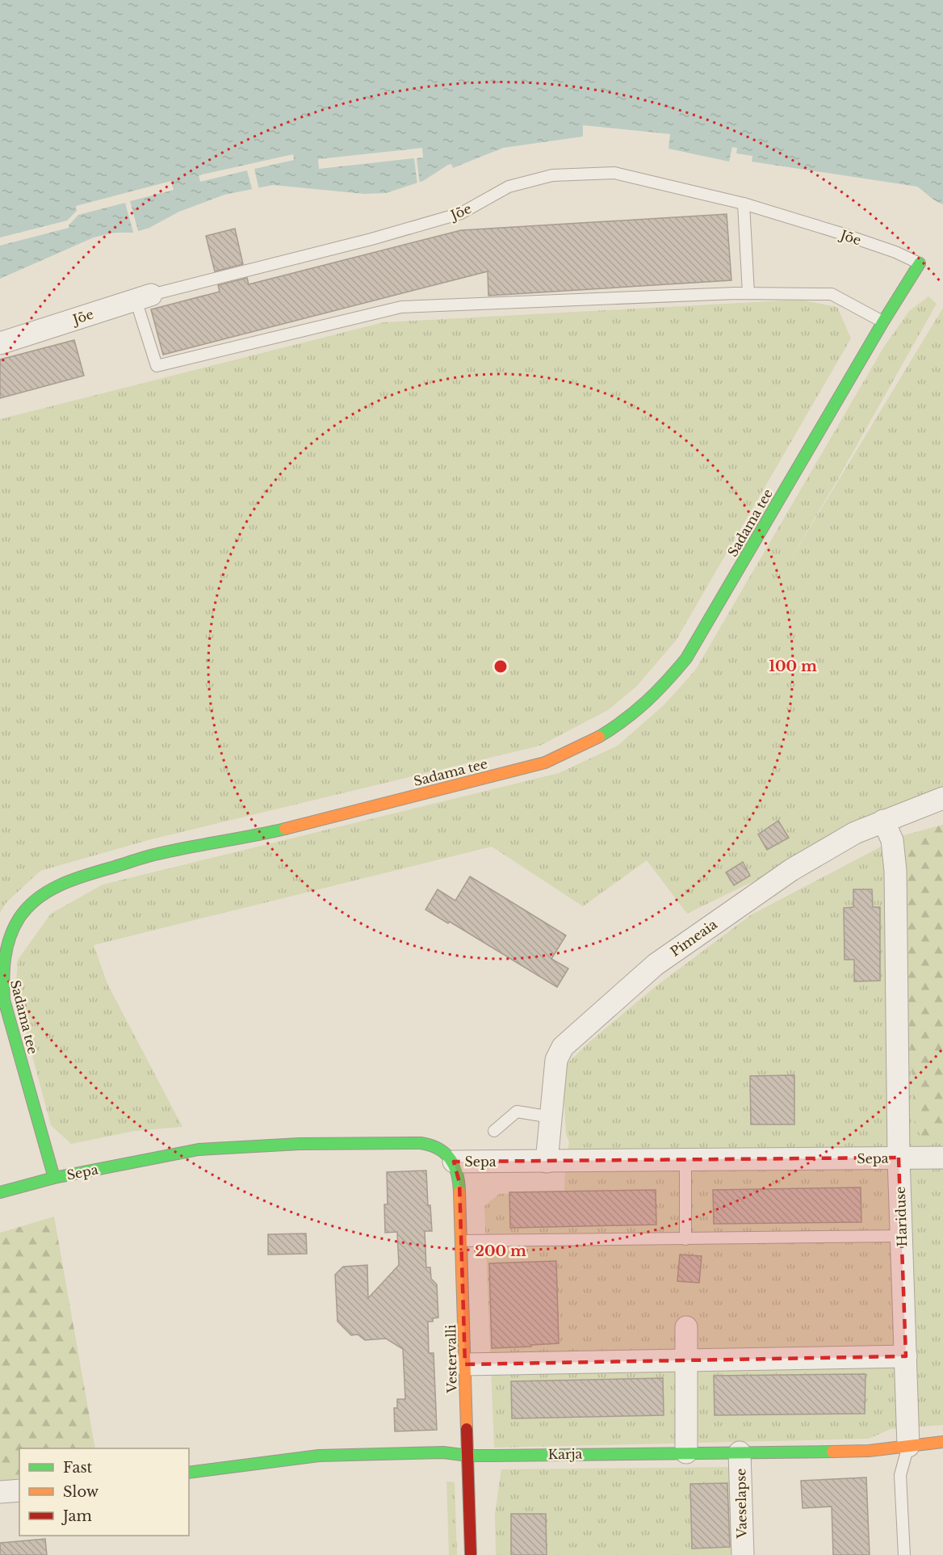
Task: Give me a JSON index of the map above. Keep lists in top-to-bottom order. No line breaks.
{"streets":{"street":["Jõe","Sadama tee","Pimeaia","Sepa","Hariduse","Vestervalli","Karja","Vaeselapse"]},"crossings":[["Jõe","Sadama tee"],["Sadama tee","Sepa"],["Pimeaia","Sepa"],["Pimeaia","Hariduse"],["Sepa","Hariduse"],["Sepa","Vestervalli"],["Hariduse","Karja"],["Vestervalli","Karja"],["Karja","Vaeselapse"]],"legend":["Fast","Slow","Jam"],"rings":["100 m","200 m"]}
